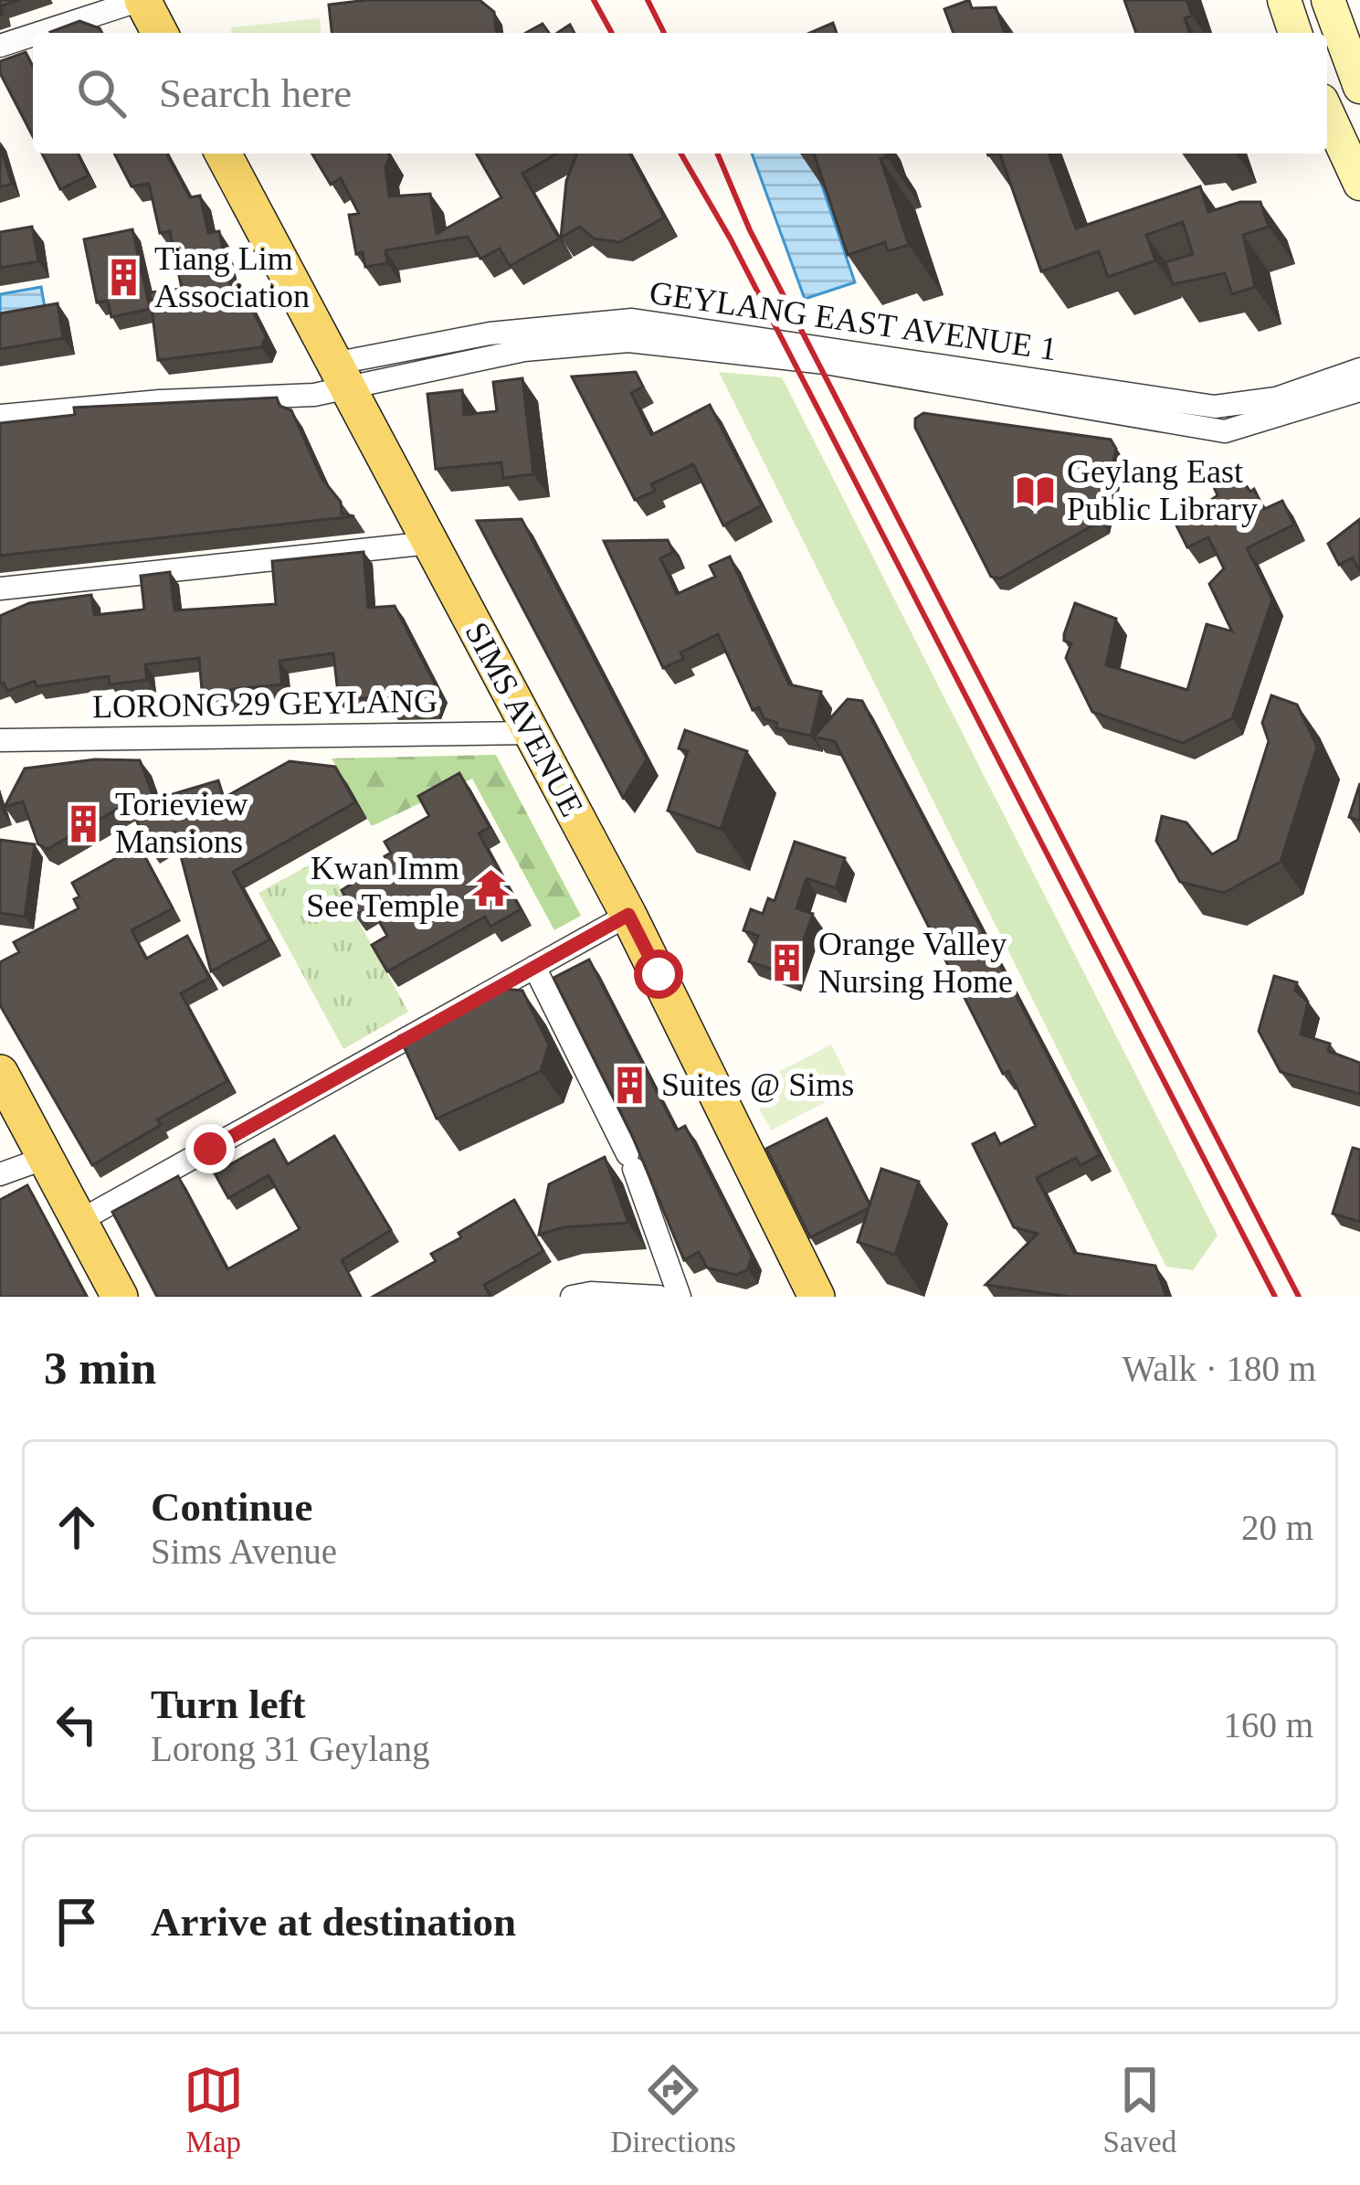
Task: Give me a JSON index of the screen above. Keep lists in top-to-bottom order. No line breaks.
{"streets":{"main road":["SIMS AVENUE"],"street":["GEYLANG EAST AVENUE 1","LORONG 29 GEYLANG"]},"crossings":[["GEYLANG EAST AVENUE 1","SIMS AVENUE"],["LORONG 29 GEYLANG","SIMS AVENUE"]],"places":{"building":["Tiang Lim Association","Torieview Mansions","Orange Valley Nursing Home","Suites @ Sims"],"library":["Geylang East Public Library"],"temple":["Kwan Imm See Temple"]},"page":{"search":"Search here","heading":["3 min","Walk · 180 m"],"list":[["Continue","Sims Avenue","20 m"],["Turn left","Lorong 31 Geylang","160 m"],"Arrive at destination"],"nav":["Map","Directions","Saved"]}}
